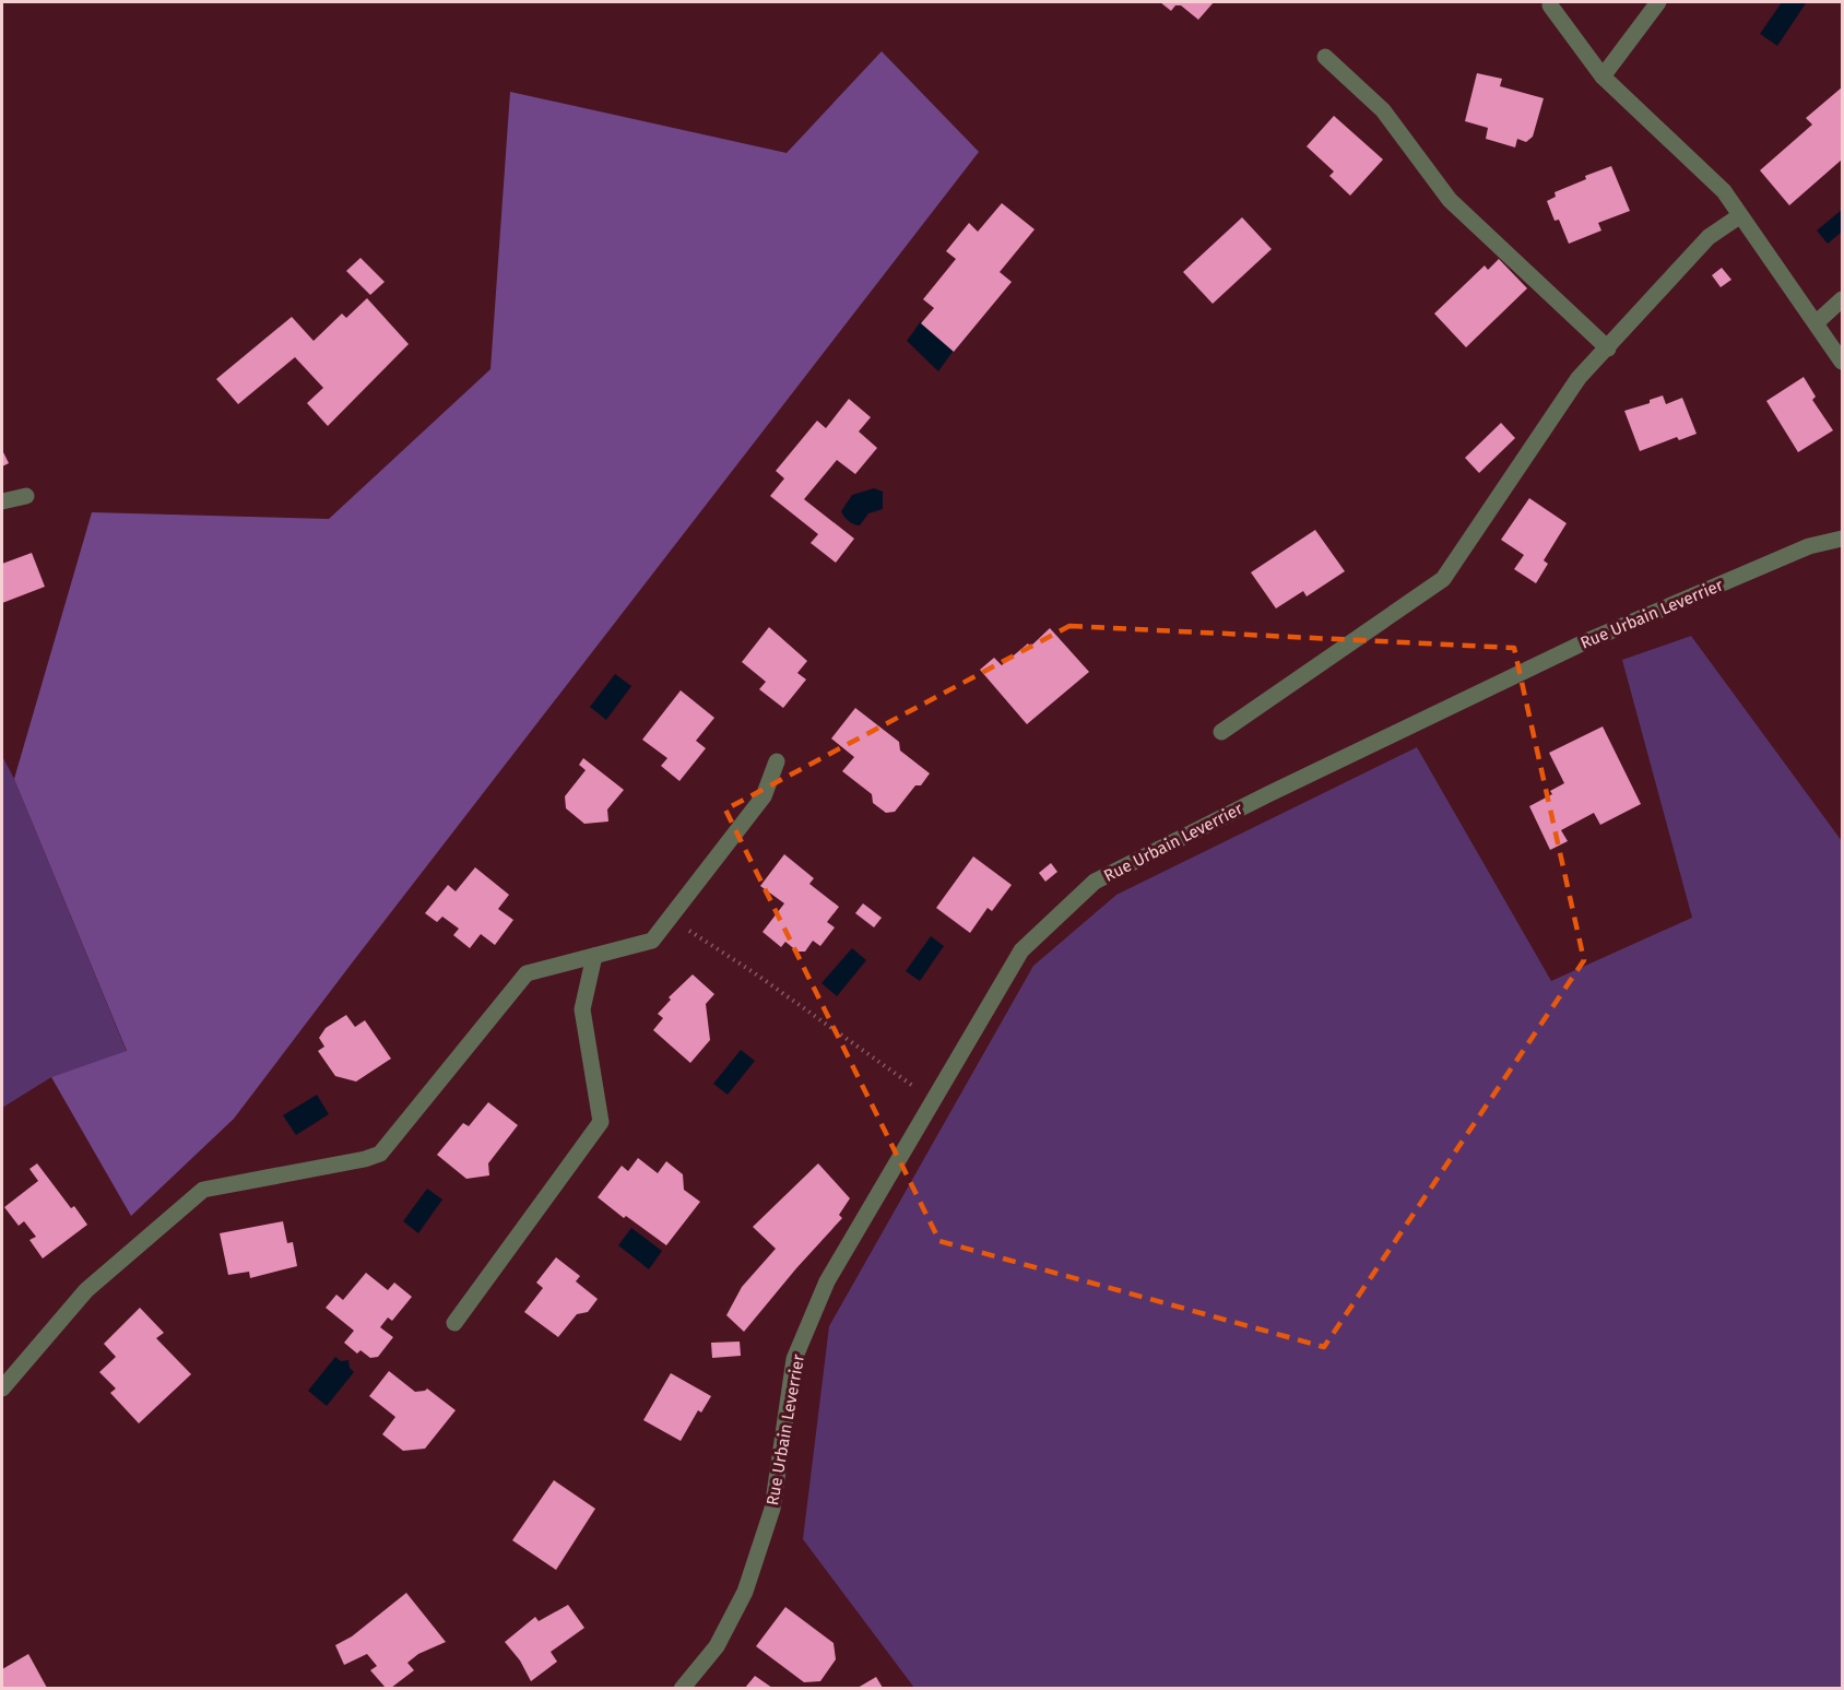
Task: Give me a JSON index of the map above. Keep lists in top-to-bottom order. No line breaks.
{"streets":{"street":["Rue Urbain Leverrier"]}}
